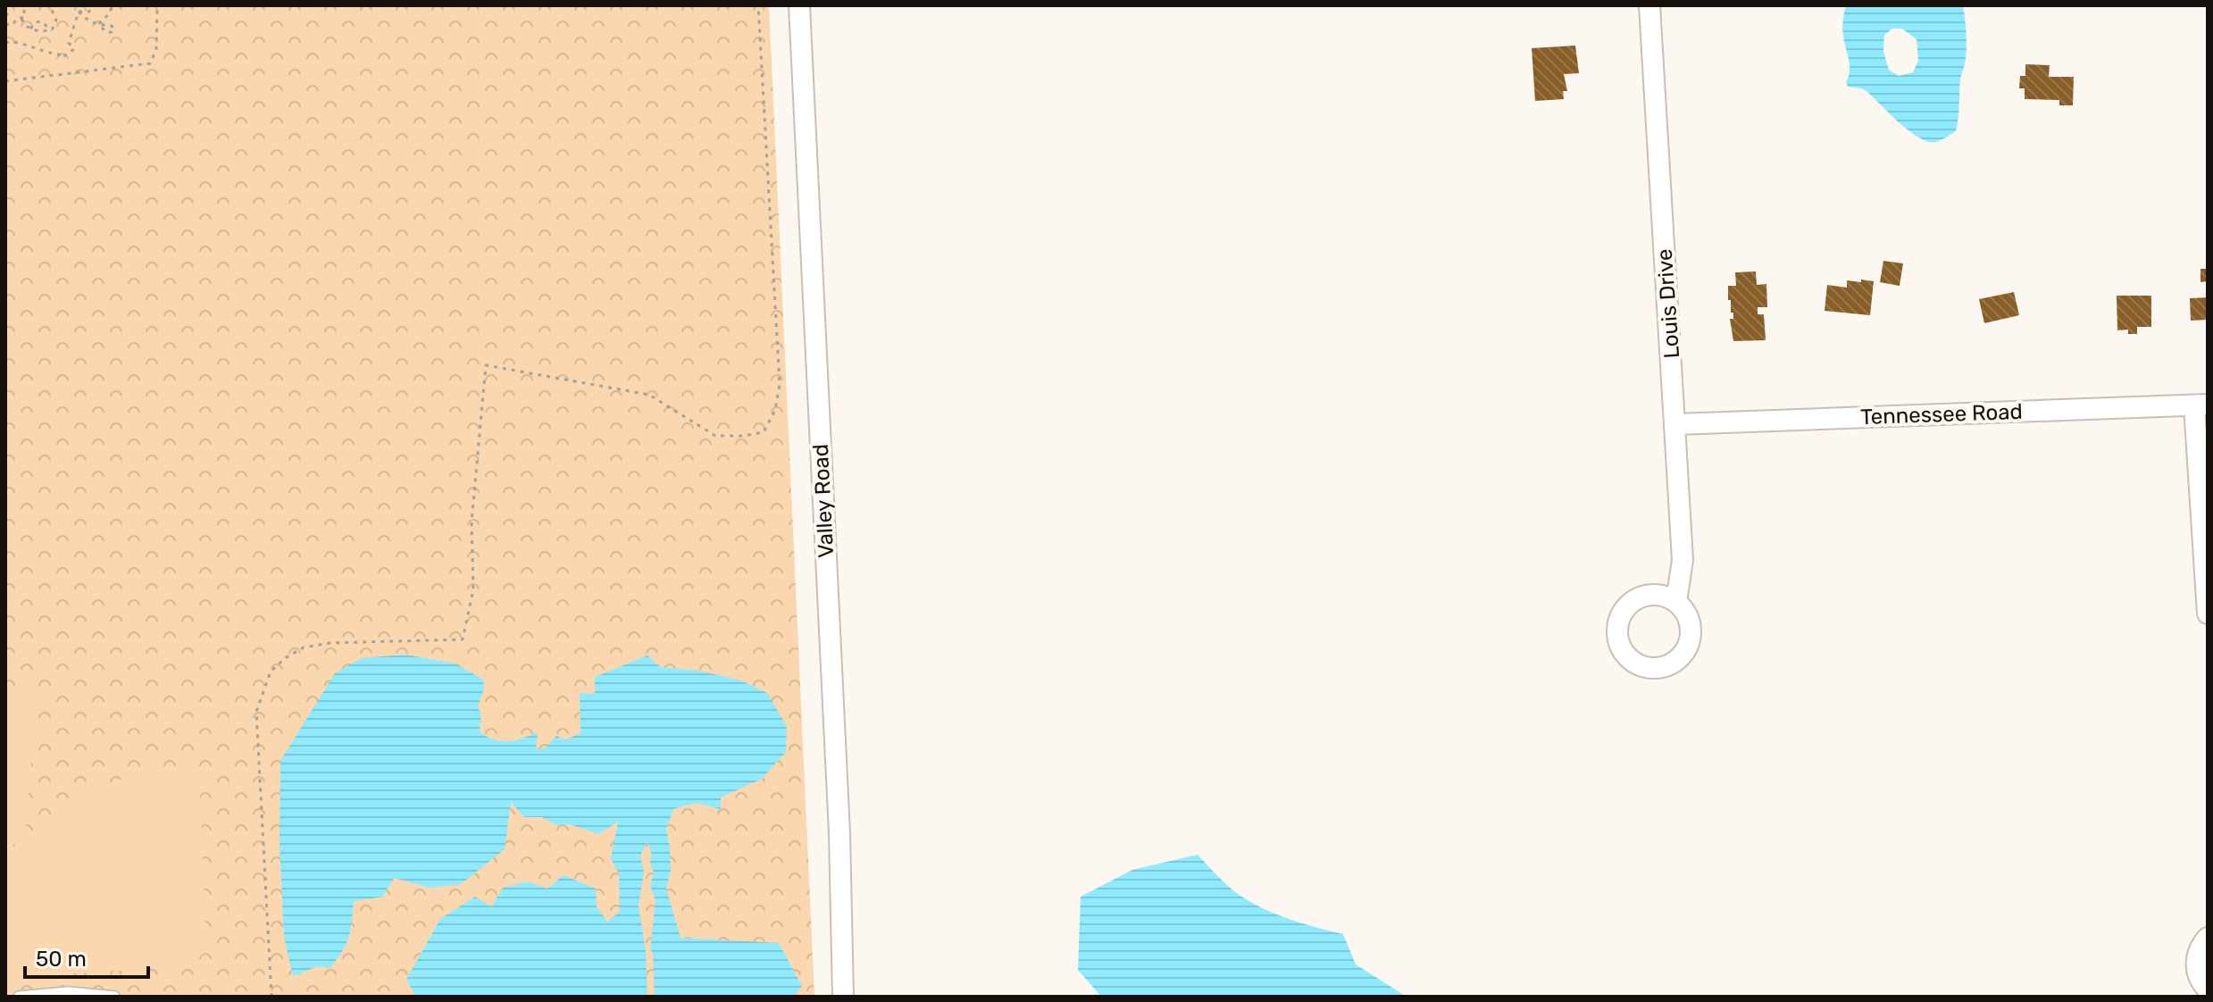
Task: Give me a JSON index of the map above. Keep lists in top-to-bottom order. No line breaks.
{"streets":{"street":["Louis Drive","Tennessee Road","Valley Road"]},"crossings":[["Louis Drive","Tennessee Road"]],"scale_bar":"50 m"}
